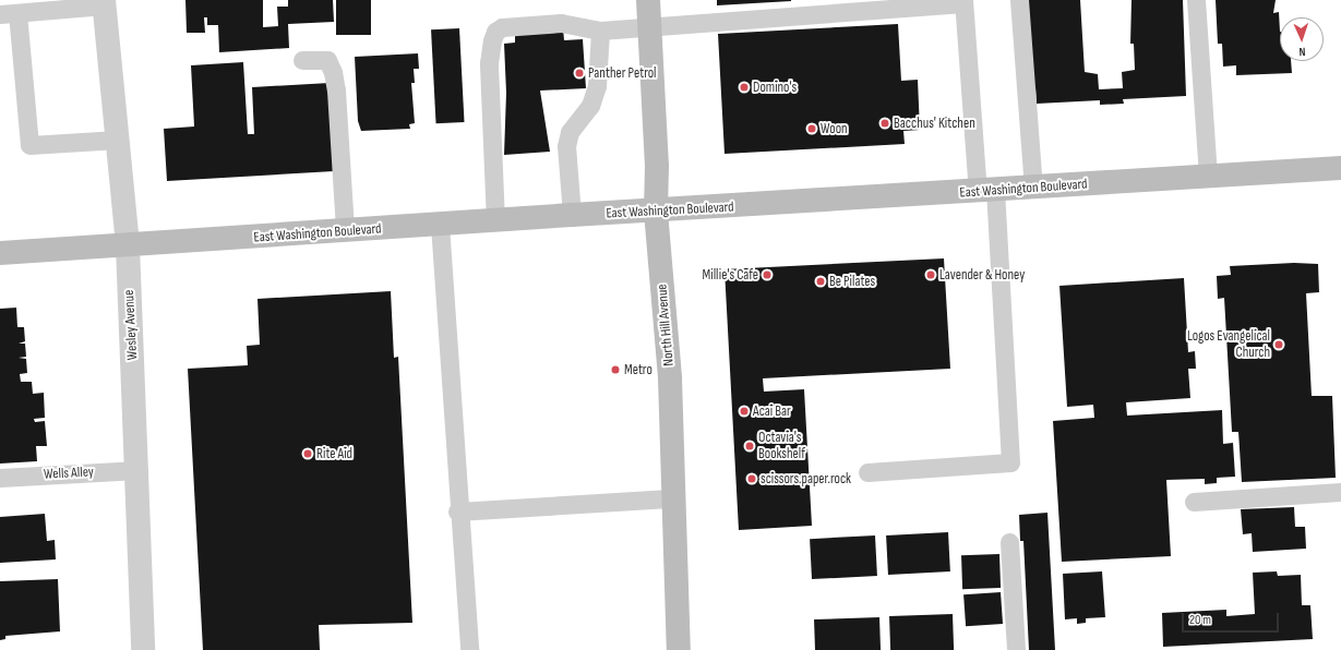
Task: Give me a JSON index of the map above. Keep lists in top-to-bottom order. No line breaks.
{"streets":{"main road":["East Washington Boulevard","North Hill Avenue"],"street":["Wesley Avenue"],"lane":["Wells Alley"]},"crossings":[["East Washington Boulevard","Wesley Avenue"],["East Washington Boulevard","North Hill Avenue"],["Wesley Avenue","Wells Alley"]],"places":["Panther Petrol","Domino's","Bacchus' Kitchen","Woon","Millie's Cafe","Lavender & Honey","Be Pilates","Logos Evangelical Church","Metro","Acai Bar","Octavia's Bookshelf","Rite Aid","scissors.paper.rock"],"scale_bar":"20 m","north":"bottom"}
